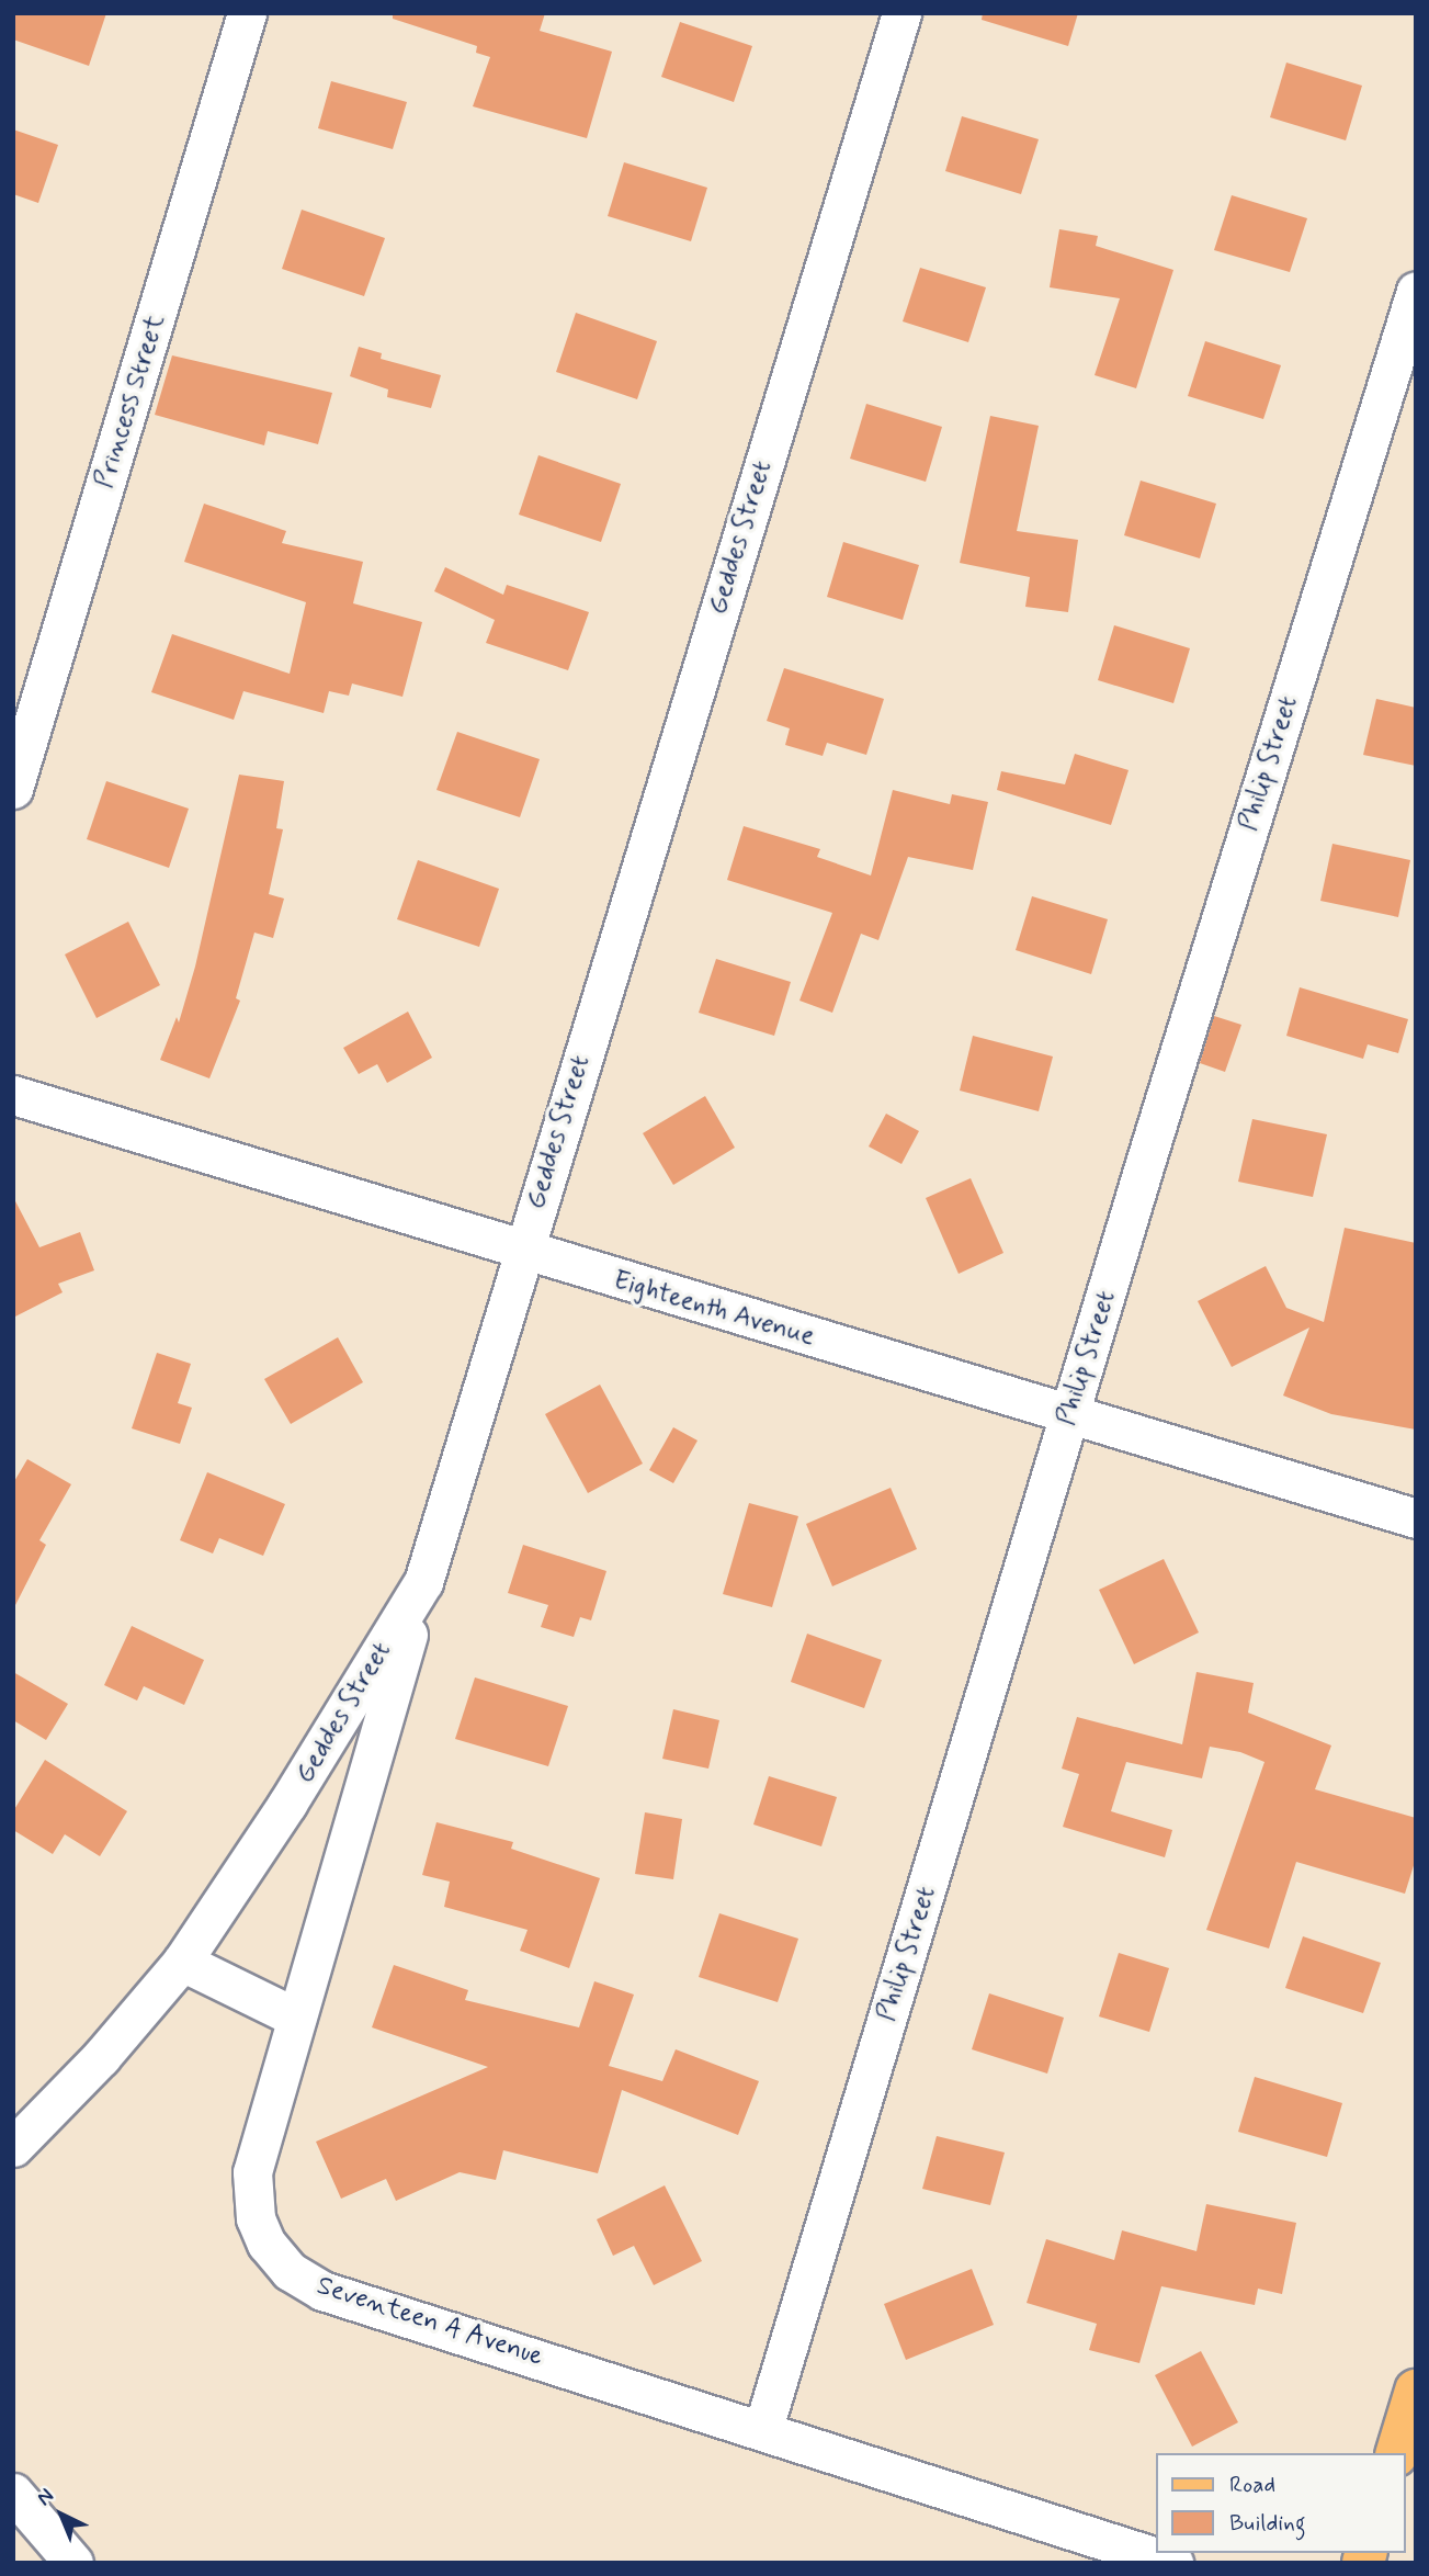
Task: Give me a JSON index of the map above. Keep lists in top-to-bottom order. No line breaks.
{"streets":{"street":["Princess Street","Geddes Street","Philip Street","Eighteenth Avenue","Seventeen A Avenue"]},"crossings":[["Geddes Street","Eighteenth Avenue"],["Geddes Street","Seventeen A Avenue"],["Philip Street","Eighteenth Avenue"],["Philip Street","Seventeen A Avenue"]],"legend":["Road","Building"],"north":"top left"}
